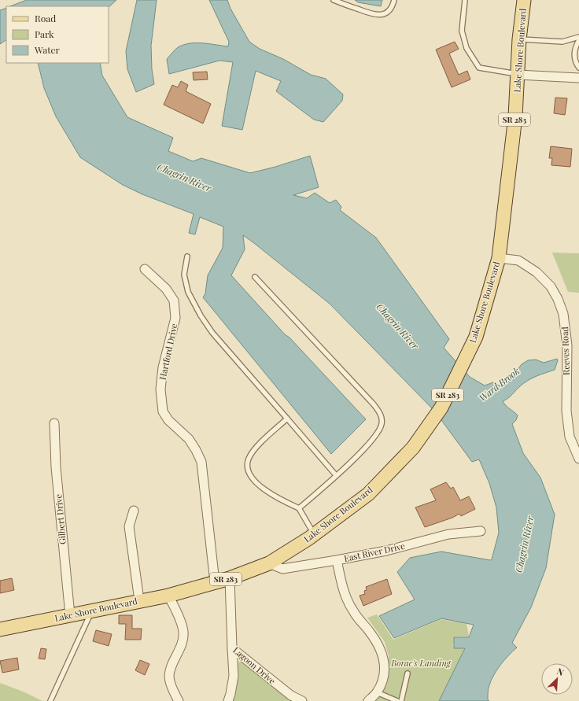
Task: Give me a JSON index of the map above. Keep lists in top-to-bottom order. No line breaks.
{"streets":{"main road":["Lake Shore Boulevard","SR 283"],"street":["Reeves Road","Hartford Drive","Gilbert Drive","East River Drive","Lagoon Drive"]},"crossings":[["Lake Shore Boulevard","Reeves Road"],["Lake Shore Boulevard","Hartford Drive"],["Lake Shore Boulevard","Gilbert Drive"],["Lake Shore Boulevard","East River Drive"],["Lake Shore Boulevard","Lagoon Drive"]],"water":["Chagrin River","Ward Brook"],"parks":["Borac's Landing"],"legend":["Road","Park","Water"],"north":"top right"}
